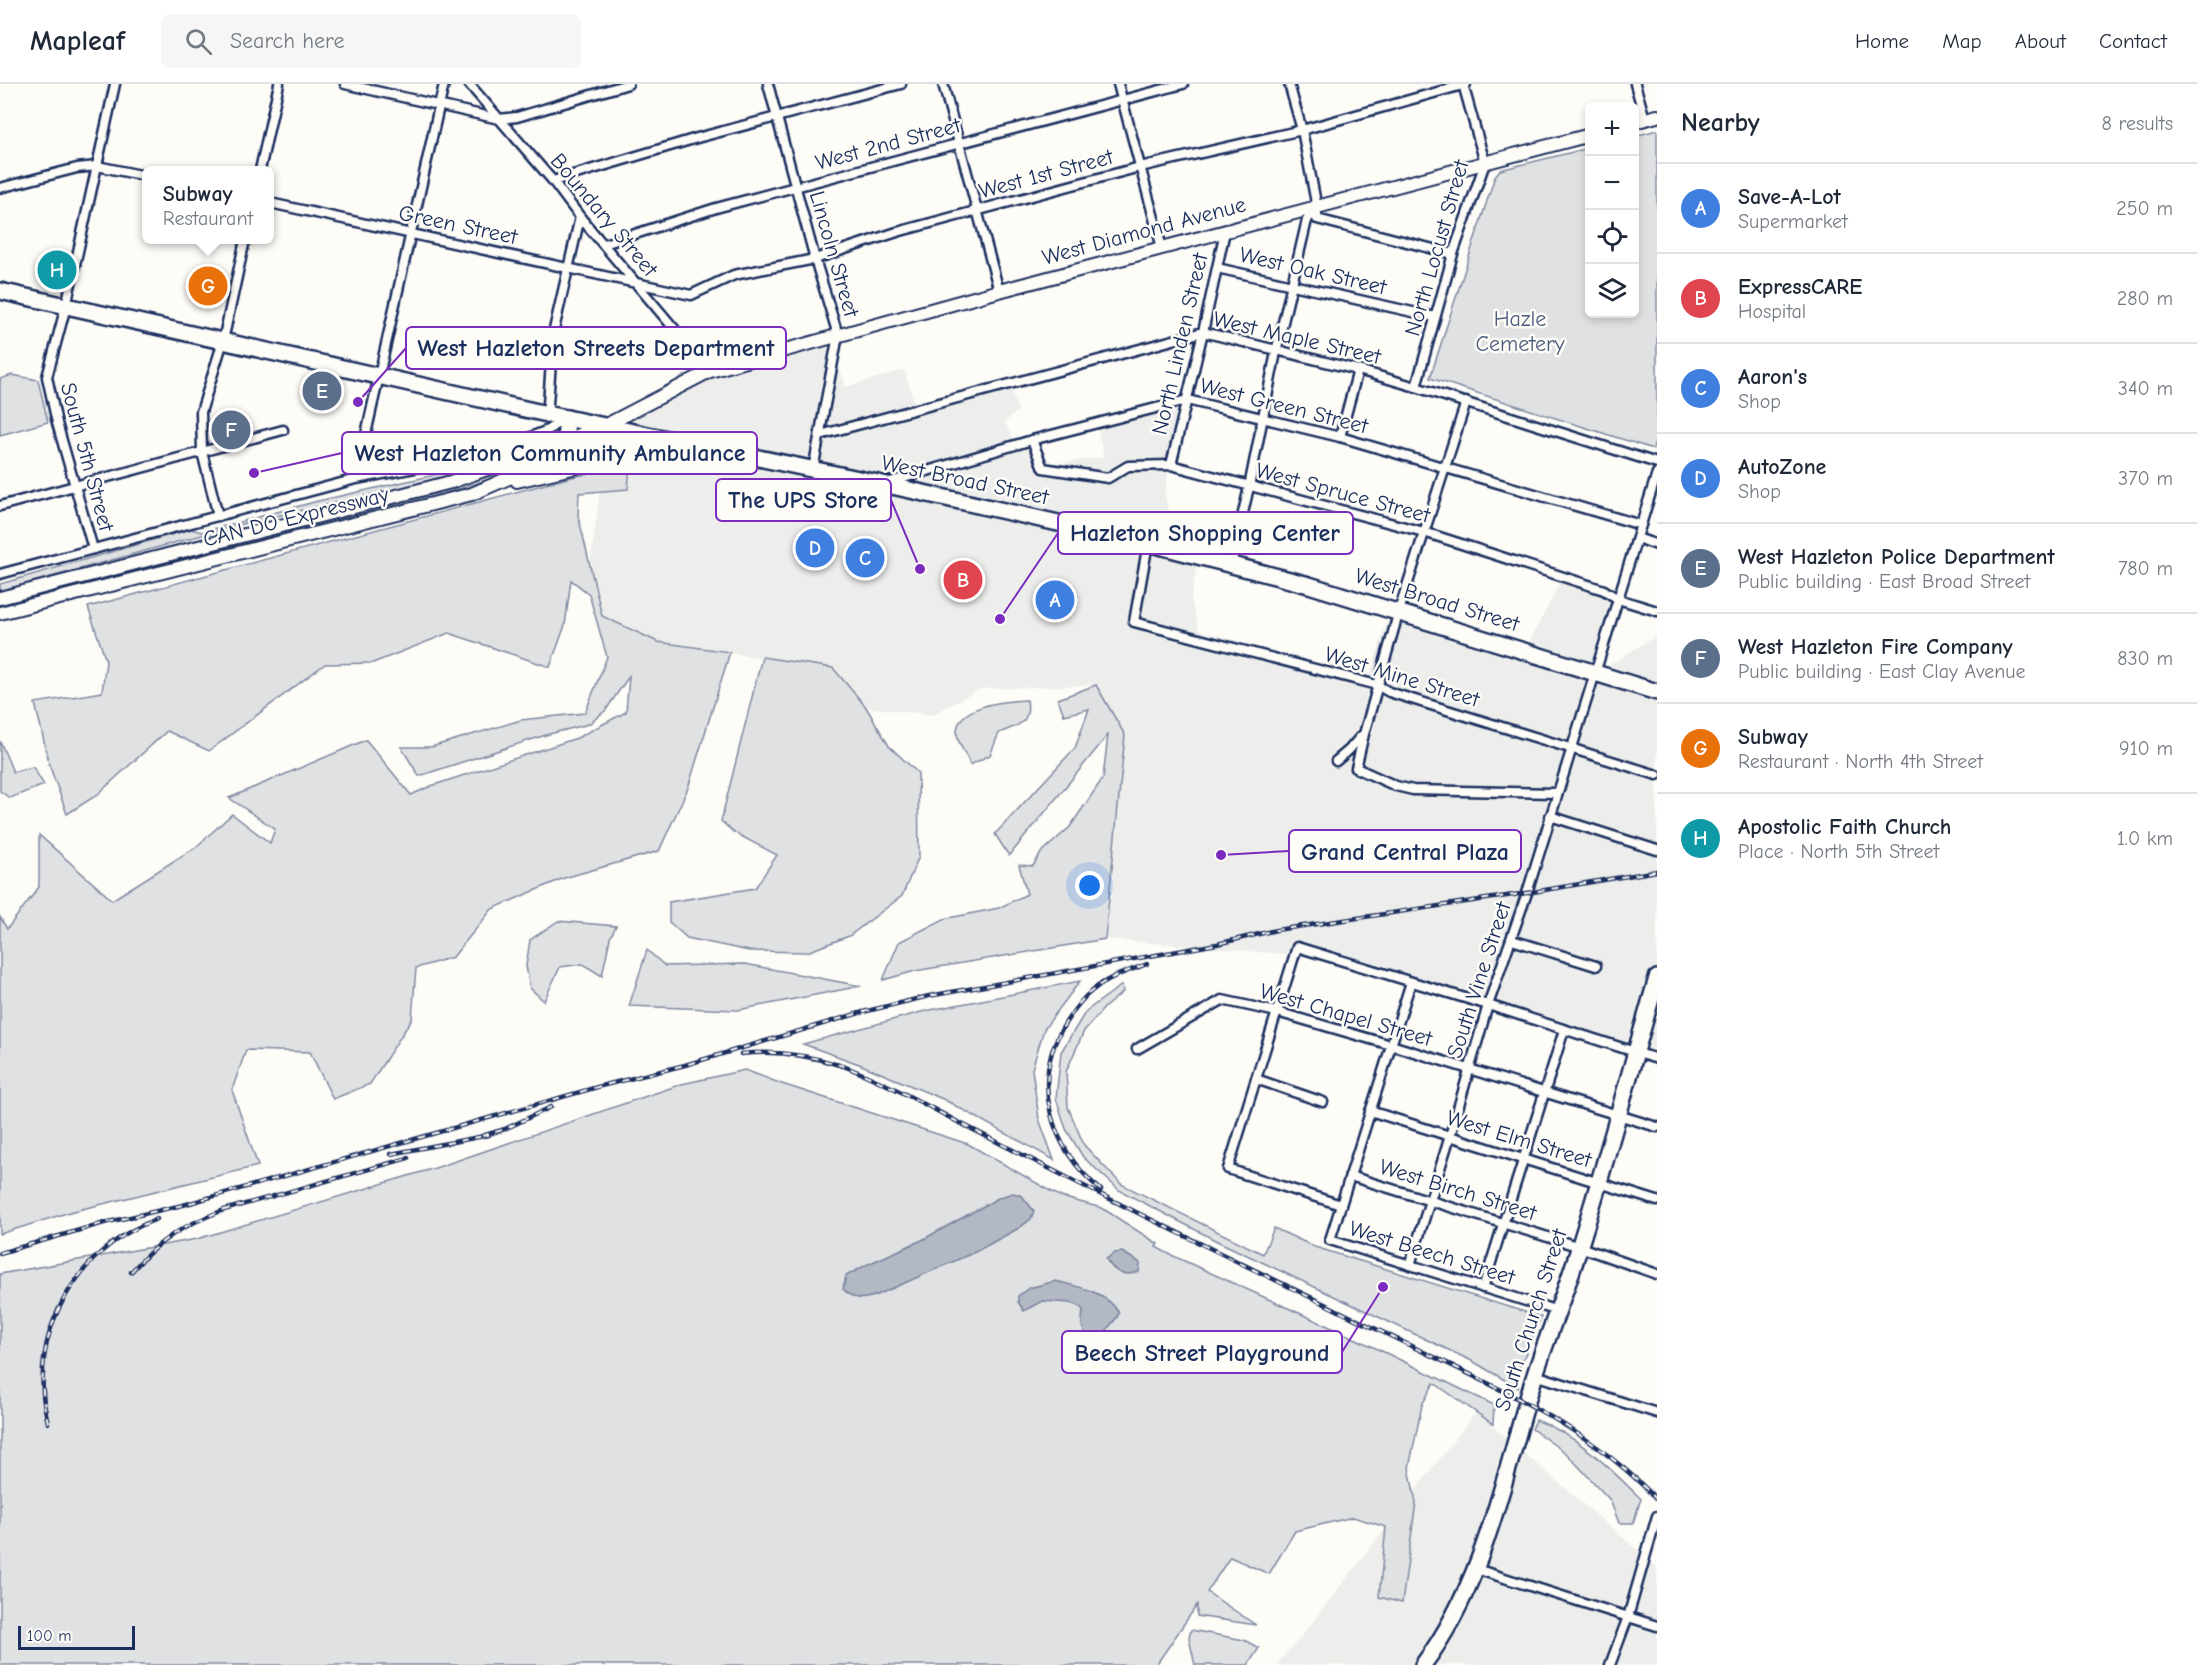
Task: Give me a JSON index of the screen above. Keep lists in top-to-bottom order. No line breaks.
{"streets":{"highway":["West Broad Street","South Church Street"],"main road":["West Diamond Avenue","CAN DO Expressway"],"street":["West 2nd Street","West 1st Street","Boundary Street","Green Street","North Locust Street","Lincoln Street","West Oak Street","West Maple Street","North Linden Street","West Green Street","South 5th Street","West Spruce Street","West Mine Street","South Vine Street","West Chapel Street","West Elm Street","West Birch Street","West Beech Street"]},"crossings":[["West 2nd Street","Boundary Street"],["West 2nd Street","Lincoln Street"],["West 1st Street","Boundary Street"],["West 1st Street","Green Street"],["West 1st Street","North Locust Street"],["West 1st Street","Lincoln Street"],["Boundary Street","Green Street"],["Boundary Street","West Diamond Avenue"],["West Diamond Avenue","North Locust Street"],["West Diamond Avenue","Lincoln Street"],["West Diamond Avenue","North Linden Street"],["West Diamond Avenue","West Broad Street"],["West Diamond Avenue","CAN DO Expressway"],["North Locust Street","West Oak Street"],["North Locust Street","West Maple Street"],["Lincoln Street","West Maple Street"],["Lincoln Street","West Broad Street"],["West Oak Street","North Linden Street"],["West Maple Street","North Linden Street"],["North Linden Street","West Green Street"],["North Linden Street","West Spruce Street"],["West Green Street","West Broad Street"],["West Green Street","West Spruce Street"],["West Green Street","South Vine Street"],["South 5th Street","West Broad Street"],["West Broad Street","CAN DO Expressway"],["West Broad Street","West Mine Street"],["West Broad Street","South Vine Street"],["West Spruce Street","South Vine Street"],["West Mine Street","South Vine Street"],["South Vine Street","West Chapel Street"],["South Vine Street","West Elm Street"],["South Vine Street","West Birch Street"],["South Vine Street","West Beech Street"],["West Chapel Street","South Church Street"],["West Elm Street","South Church Street"],["West Birch Street","South Church Street"],["West Beech Street","South Church Street"]],"parks":["Hazle Cemetery"],"places":["West Hazleton Streets Department","West Hazleton Community Ambulance","The UPS Store","Hazleton Shopping Center","Grand Central Plaza","Beech Street Playground"],"scale_bar":"100 m","page":{"header":"Mapleaf","search":"Search here","nav":["Home","Map","About","Contact"],"heading":["Nearby","8 results"],"map_buttons":["+","−"],"list":[{"mark":"A","name":"Save-A-Lot","note":"Supermarket","value":"250 m"},{"mark":"B","name":"ExpressCARE","note":"Hospital","value":"280 m"},{"mark":"C","name":"Aaron's","note":"Shop","value":"340 m"},{"mark":"D","name":"AutoZone","note":"Shop","value":"370 m"},{"mark":"E","name":"West Hazleton Police Department","note":"Public building · East Broad Street","value":"780 m"},{"mark":"F","name":"West Hazleton Fire Company","note":"Public building · East Clay Avenue","value":"830 m"},{"mark":"G","name":"Subway","note":"Restaurant · North 4th Street","value":"910 m"},{"mark":"H","name":"Apostolic Faith Church","note":"Place · North 5th Street","value":"1.0 km"}],"popup":["Subway","Restaurant"],"pins":["H","G","E","F","D","C","B","A"],"scale":"100 m"}}
